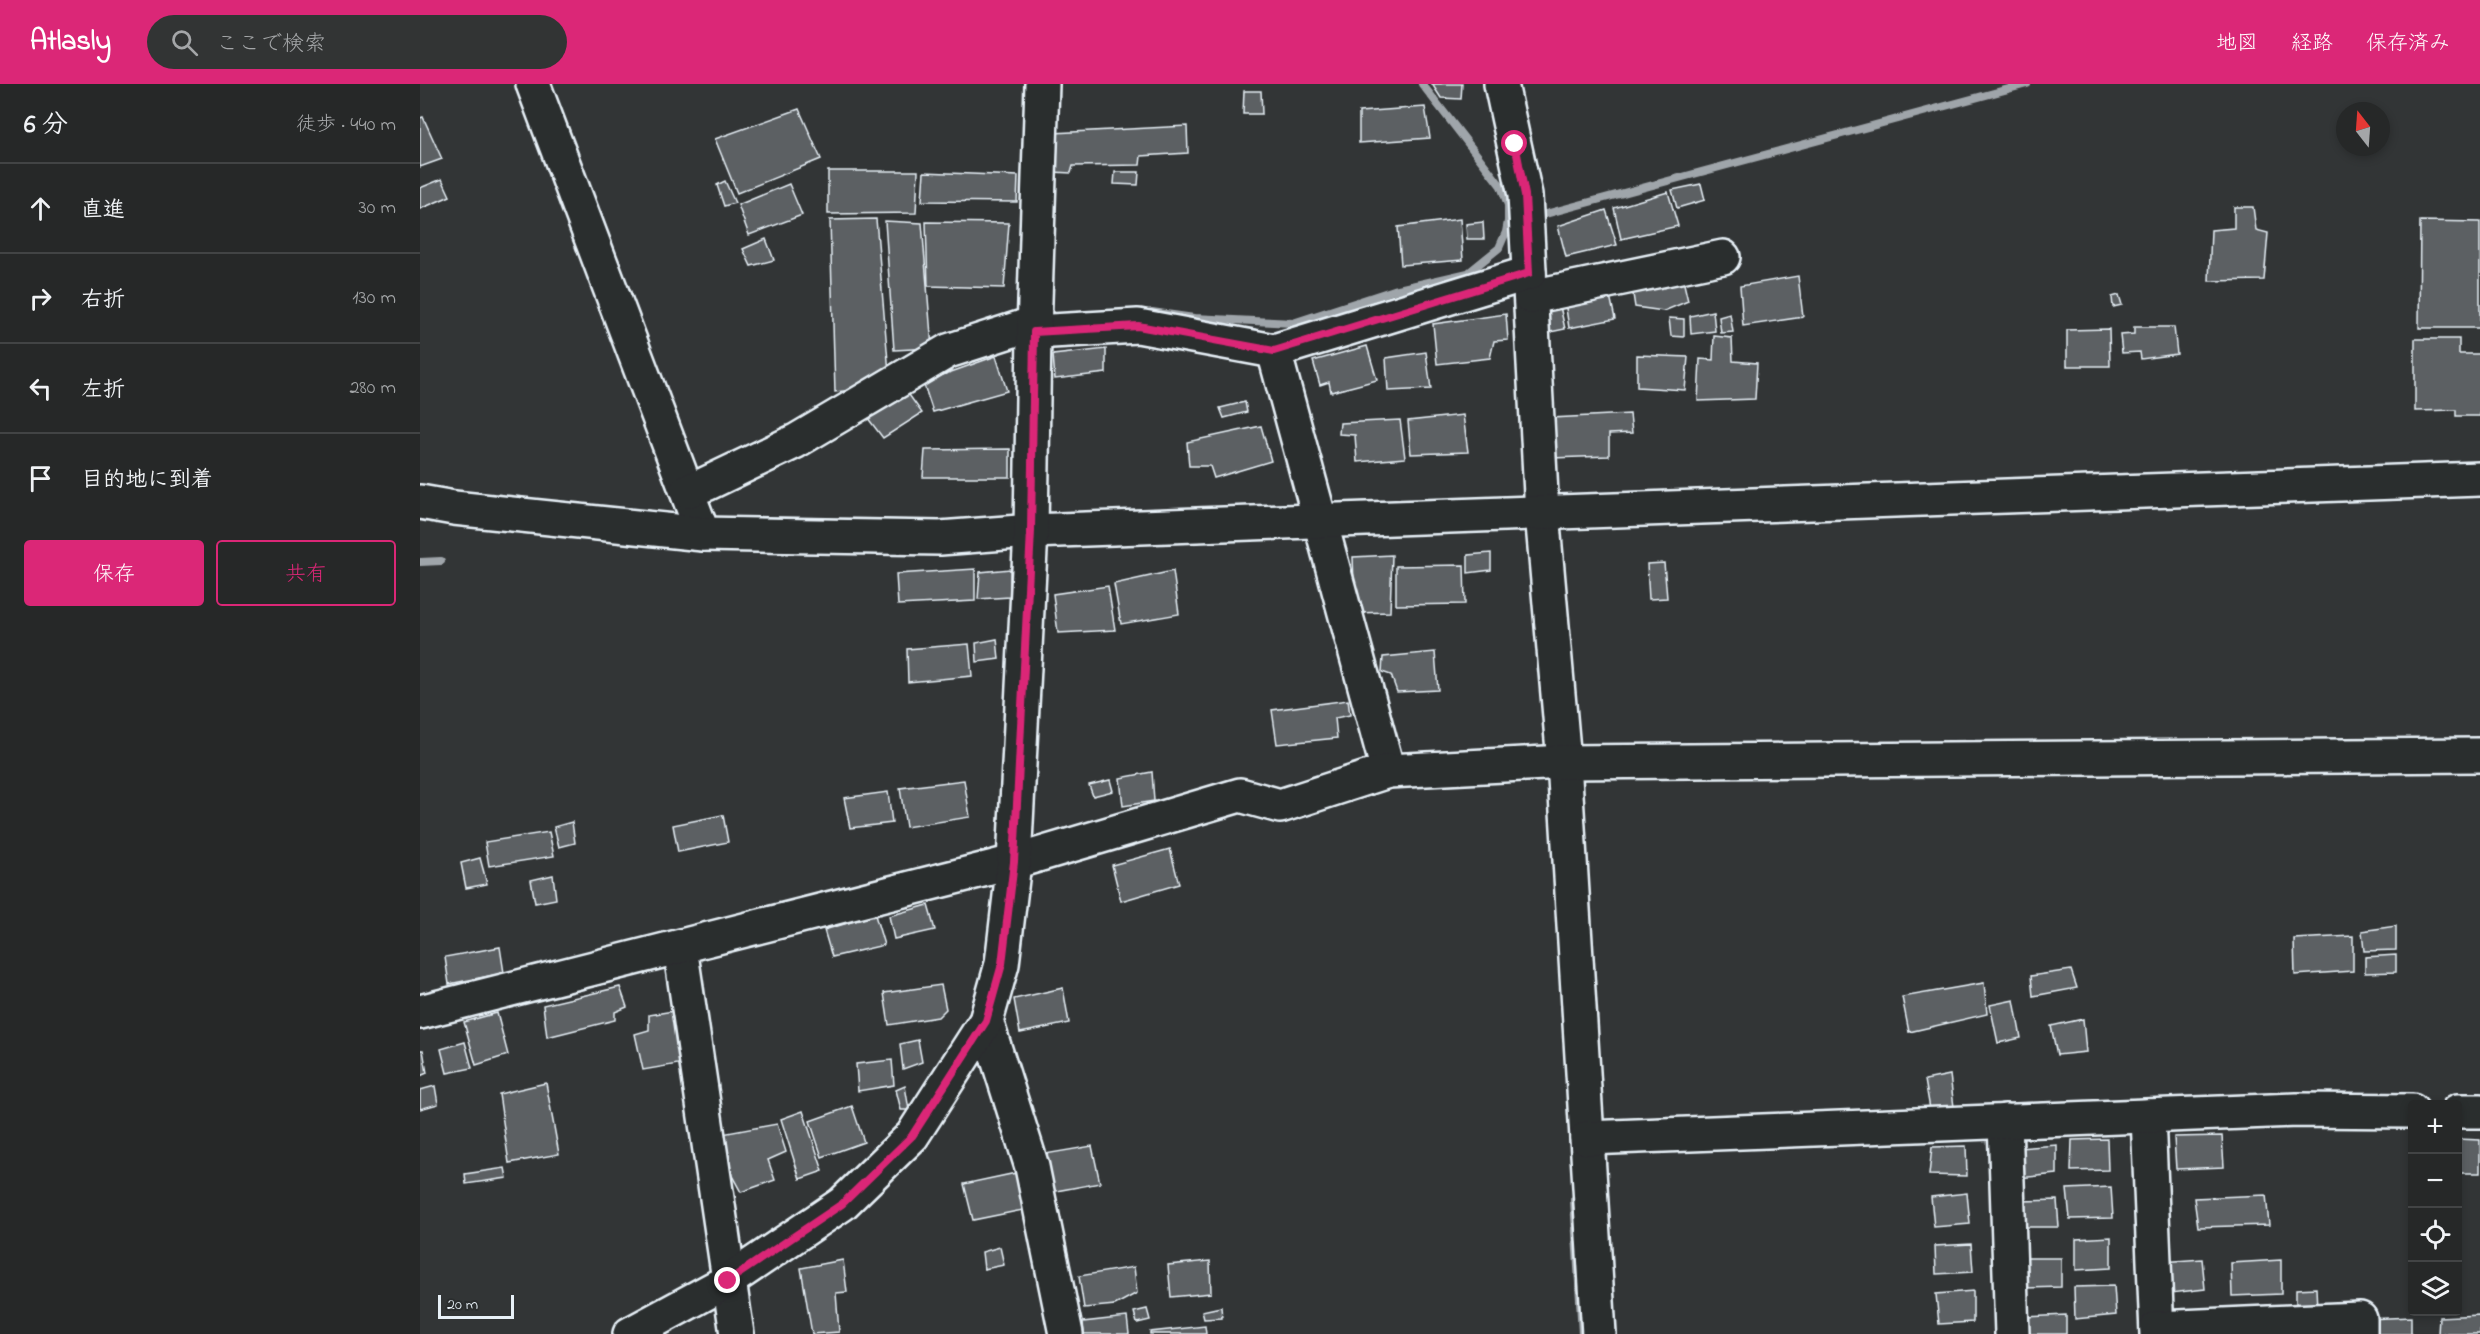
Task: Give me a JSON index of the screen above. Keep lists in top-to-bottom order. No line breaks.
{"scale_bar":"20 m","north":"top","page":{"header":"Atlasly","search":"ここで検索","nav":["地図","経路","保存済み"],"heading":["6 分","徒歩 · 440 m"],"list":[["直進","30 m"],["右折","130 m"],["左折","280 m"],"目的地に到着"],"buttons":["保存","共有"],"map_buttons":["+","−"],"scale":"20 m"}}
